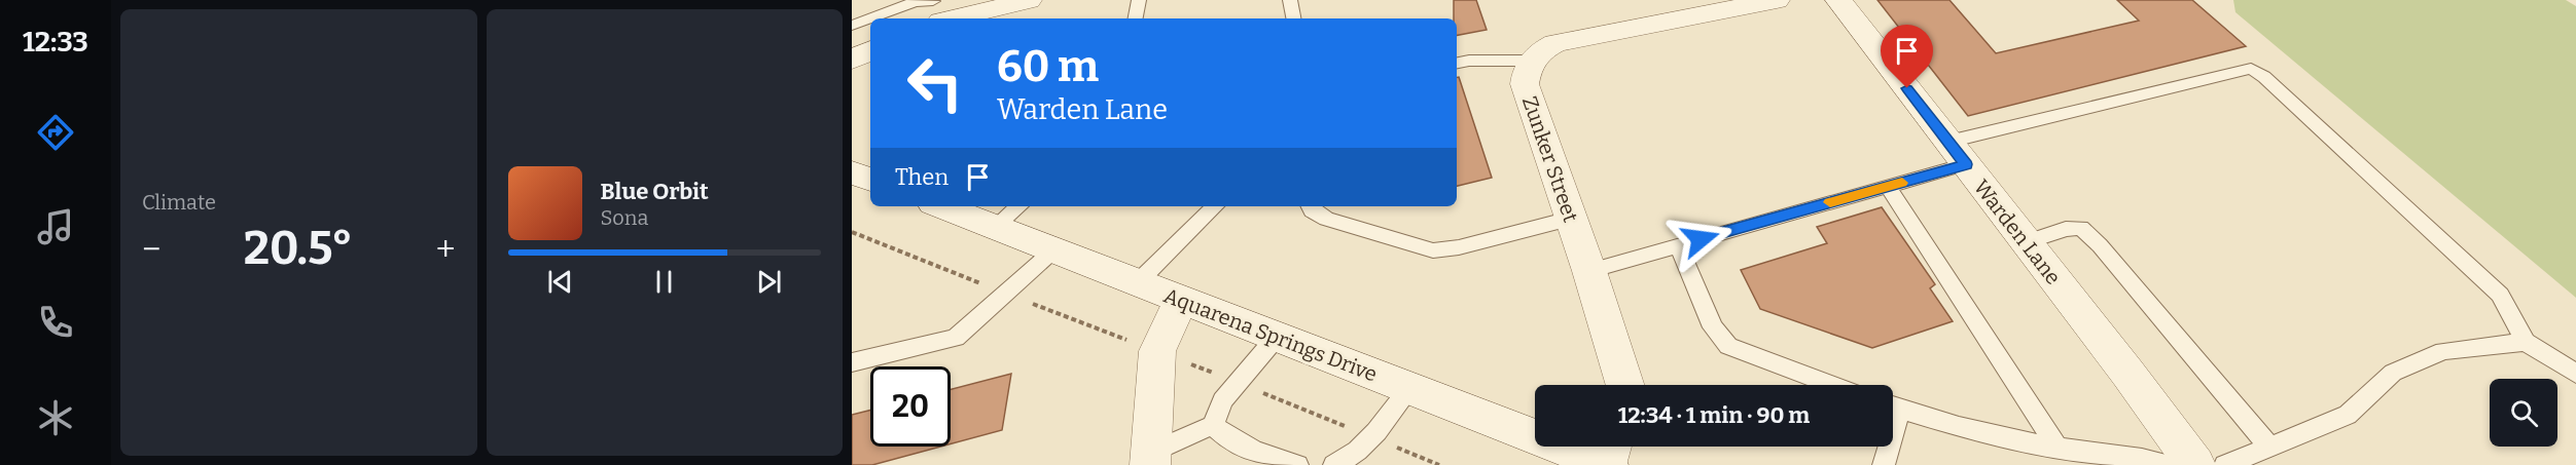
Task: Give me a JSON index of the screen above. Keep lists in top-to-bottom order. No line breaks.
{"streets":{"street":["Zunker Street","Warden Lane","Aquarena Springs Drive"]},"page":{"tabs":"12:33","tile":"Climate","turn":["60 m","Warden Lane"],"then":"Then","song":["Blue Orbit","Sona"],"heat":["−","20.5°","+"],"limit":"20","trip":"12:34 · 1 min · 90 m"}}
